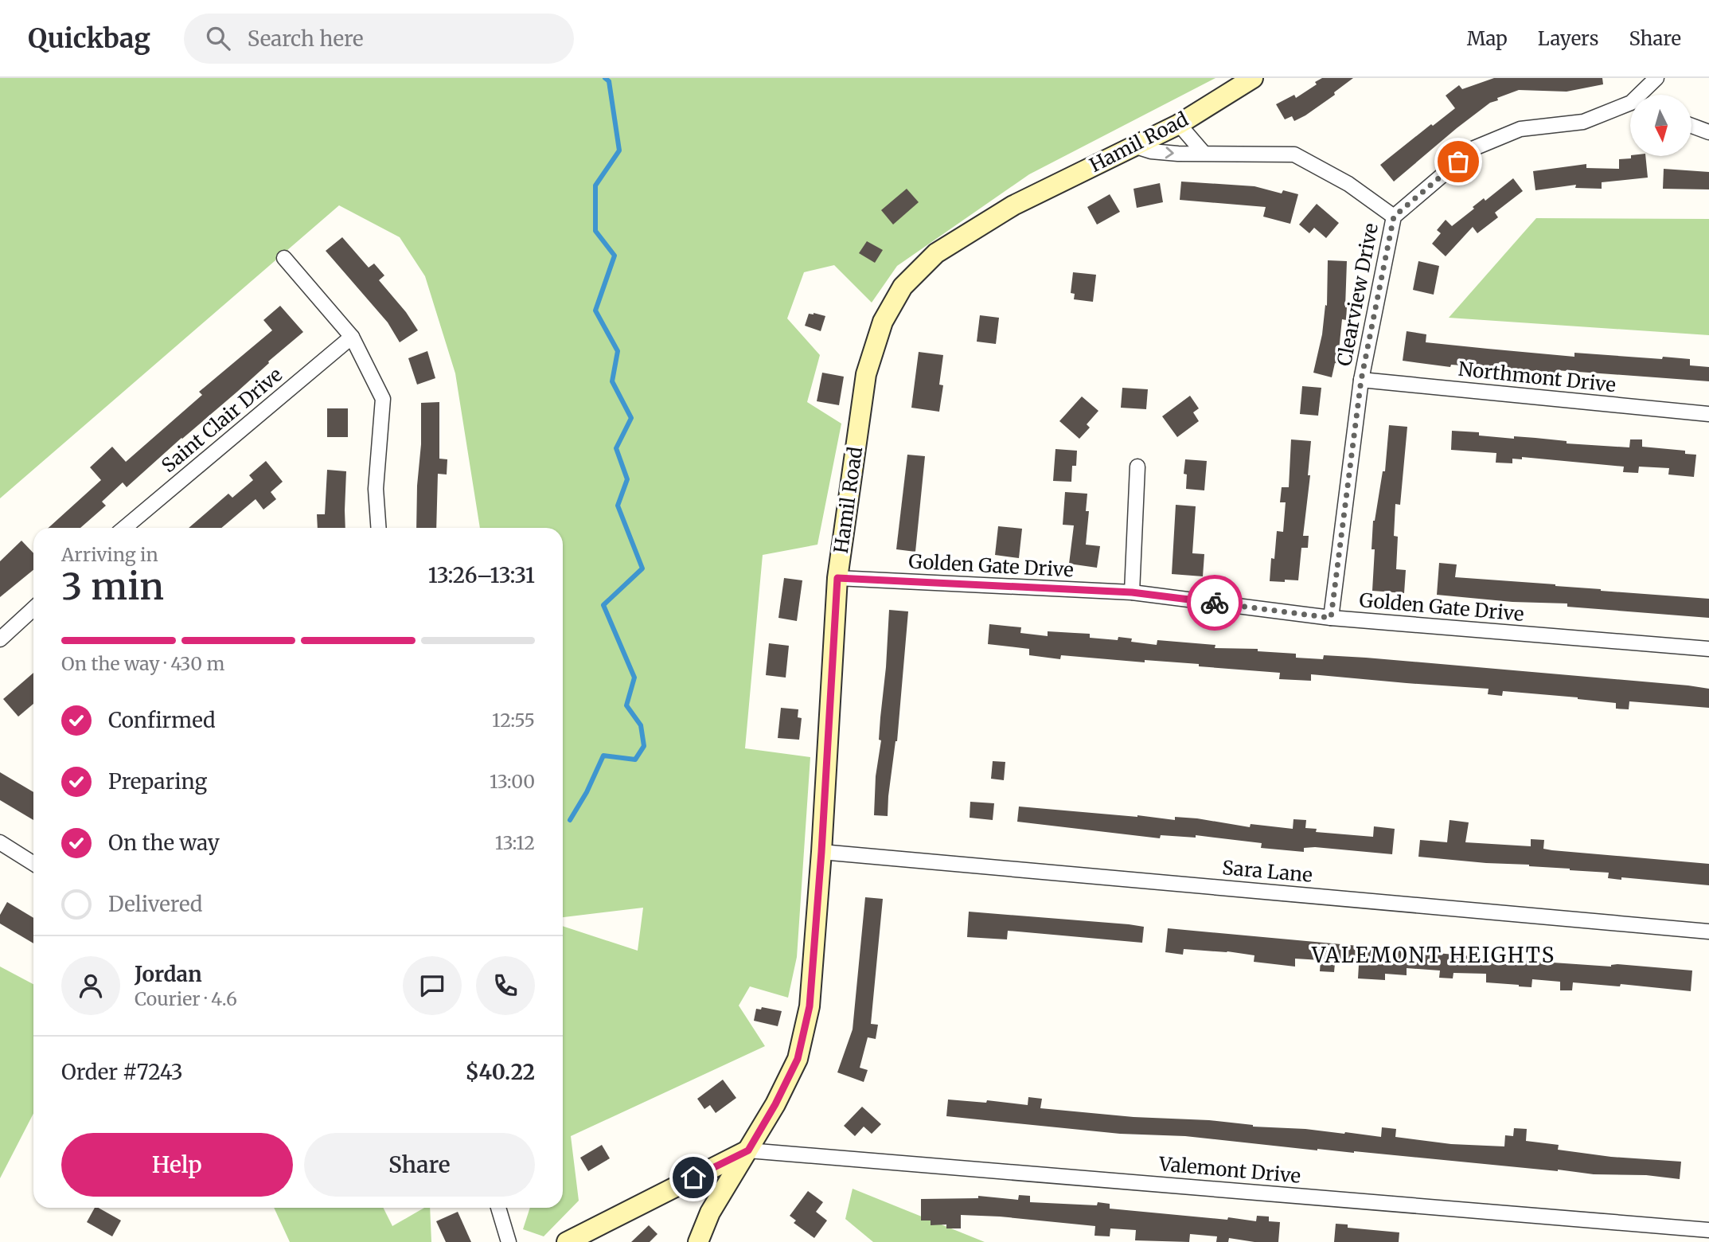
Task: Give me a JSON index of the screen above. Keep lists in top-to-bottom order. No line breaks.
{"streets":{"street":["Hamil Road","Clearview Drive","Northmont Drive","Saint Clair Drive","Golden Gate Drive","Sara Lane","Valemont Drive"]},"crossings":[["Hamil Road","Golden Gate Drive"],["Hamil Road","Sara Lane"],["Hamil Road","Valemont Drive"],["Clearview Drive","Northmont Drive"],["Clearview Drive","Golden Gate Drive"]],"districts":["VALEMONT HEIGHTS"],"north":"bottom","page":{"header":"Quickbag","search":"Search here","nav":["Map","Layers","Share"],"heading":["3 min","Arriving in","13:26–13:31"],"panel":["Jordan","Courier · 4.6","Order #7243","$40.22"],"bar":"On the way · 430 m","list":[["Confirmed","12:55"],["Preparing","13:00"],["On the way","13:12"],"Delivered"],"buttons":["Help","Share"]}}
